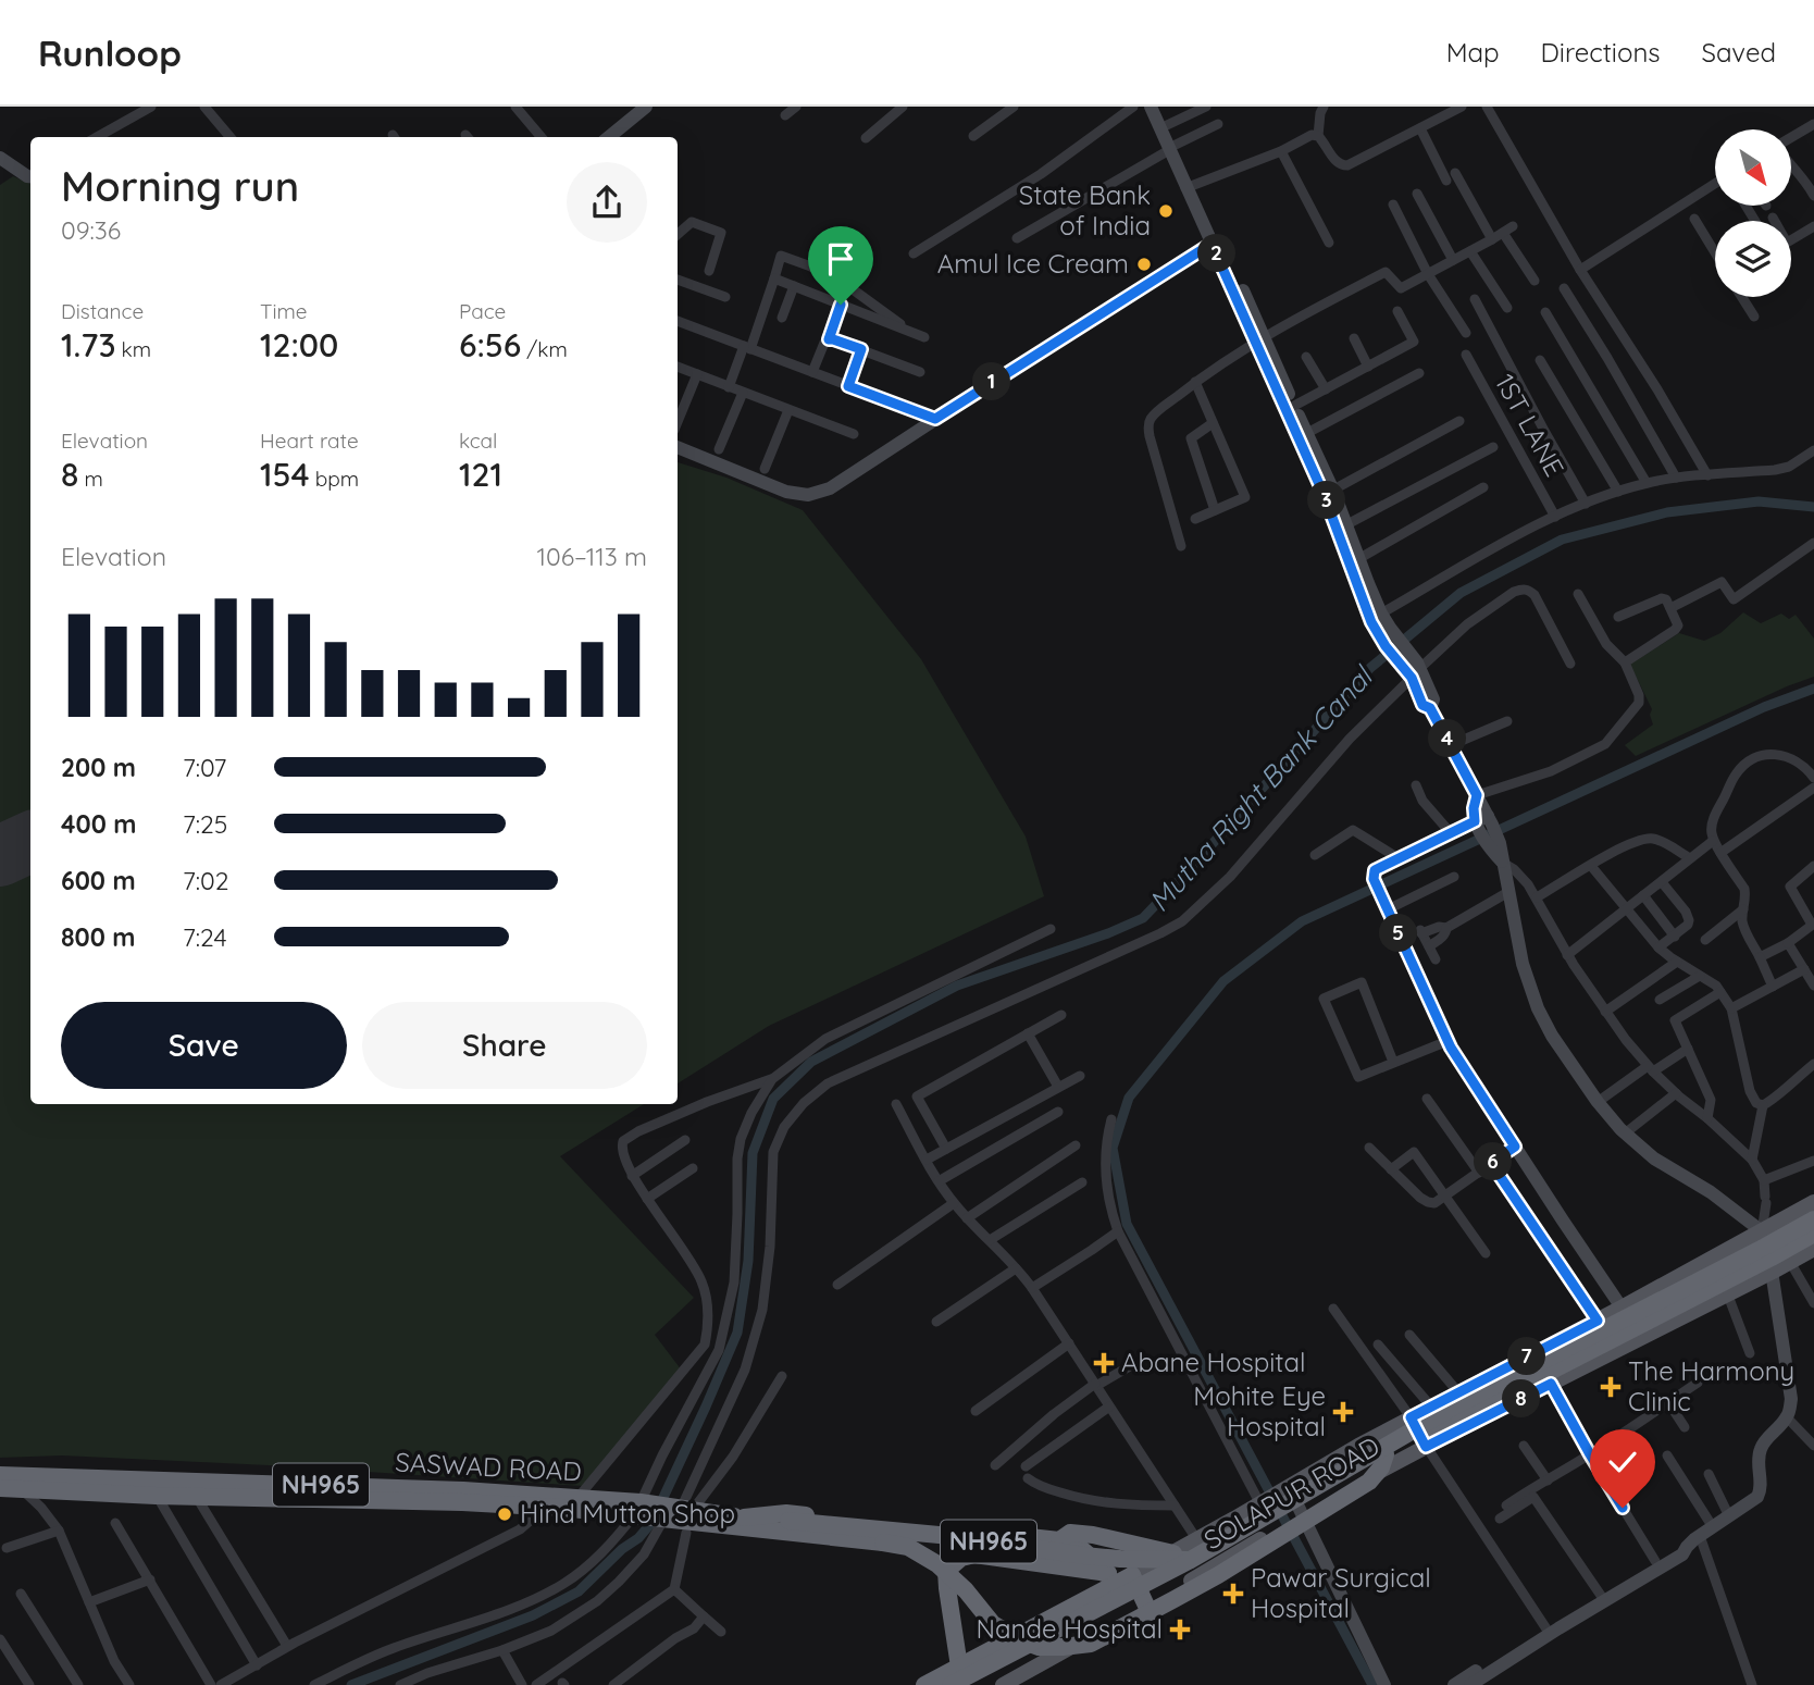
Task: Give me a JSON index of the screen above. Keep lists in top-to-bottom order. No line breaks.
{"streets":{"highway":["SASWAD ROAD","NH965"],"main road":["SOLAPUR ROAD"],"street":["1ST LANE"]},"crossings":[["SASWAD ROAD","NH965"],["NH965","SOLAPUR ROAD"]],"water":["Mutha Right Bank Canal"],"places":{"other":["State Bank of India","Amul Ice Cream","Hind Mutton Shop"],"health":["Abane Hospital","The Harmony Clinic","Mohite Eye Hospital","Pawar Surgical Hospital","Nande Hospital"]},"north":"bottom right","page":{"header":"Runloop","nav":["Map","Directions","Saved"],"heading":["Morning run","09:36"],"pins":["2","1","3","4","5","6","7","8"],"stats":[["Distance","1.73 km"],["Time","12:00"],["Pace","6:56 /km"],["Elevation","8 m"],["Heart rate","154 bpm"],["kcal","121"]],"chart":["Elevation","106–113 m"],"list":[{"name":"200 m","note":"7:07"},{"name":"400 m","note":"7:25"},{"name":"600 m","note":"7:02"},{"name":"800 m","note":"7:24"}],"buttons":["Save","Share"]}}
